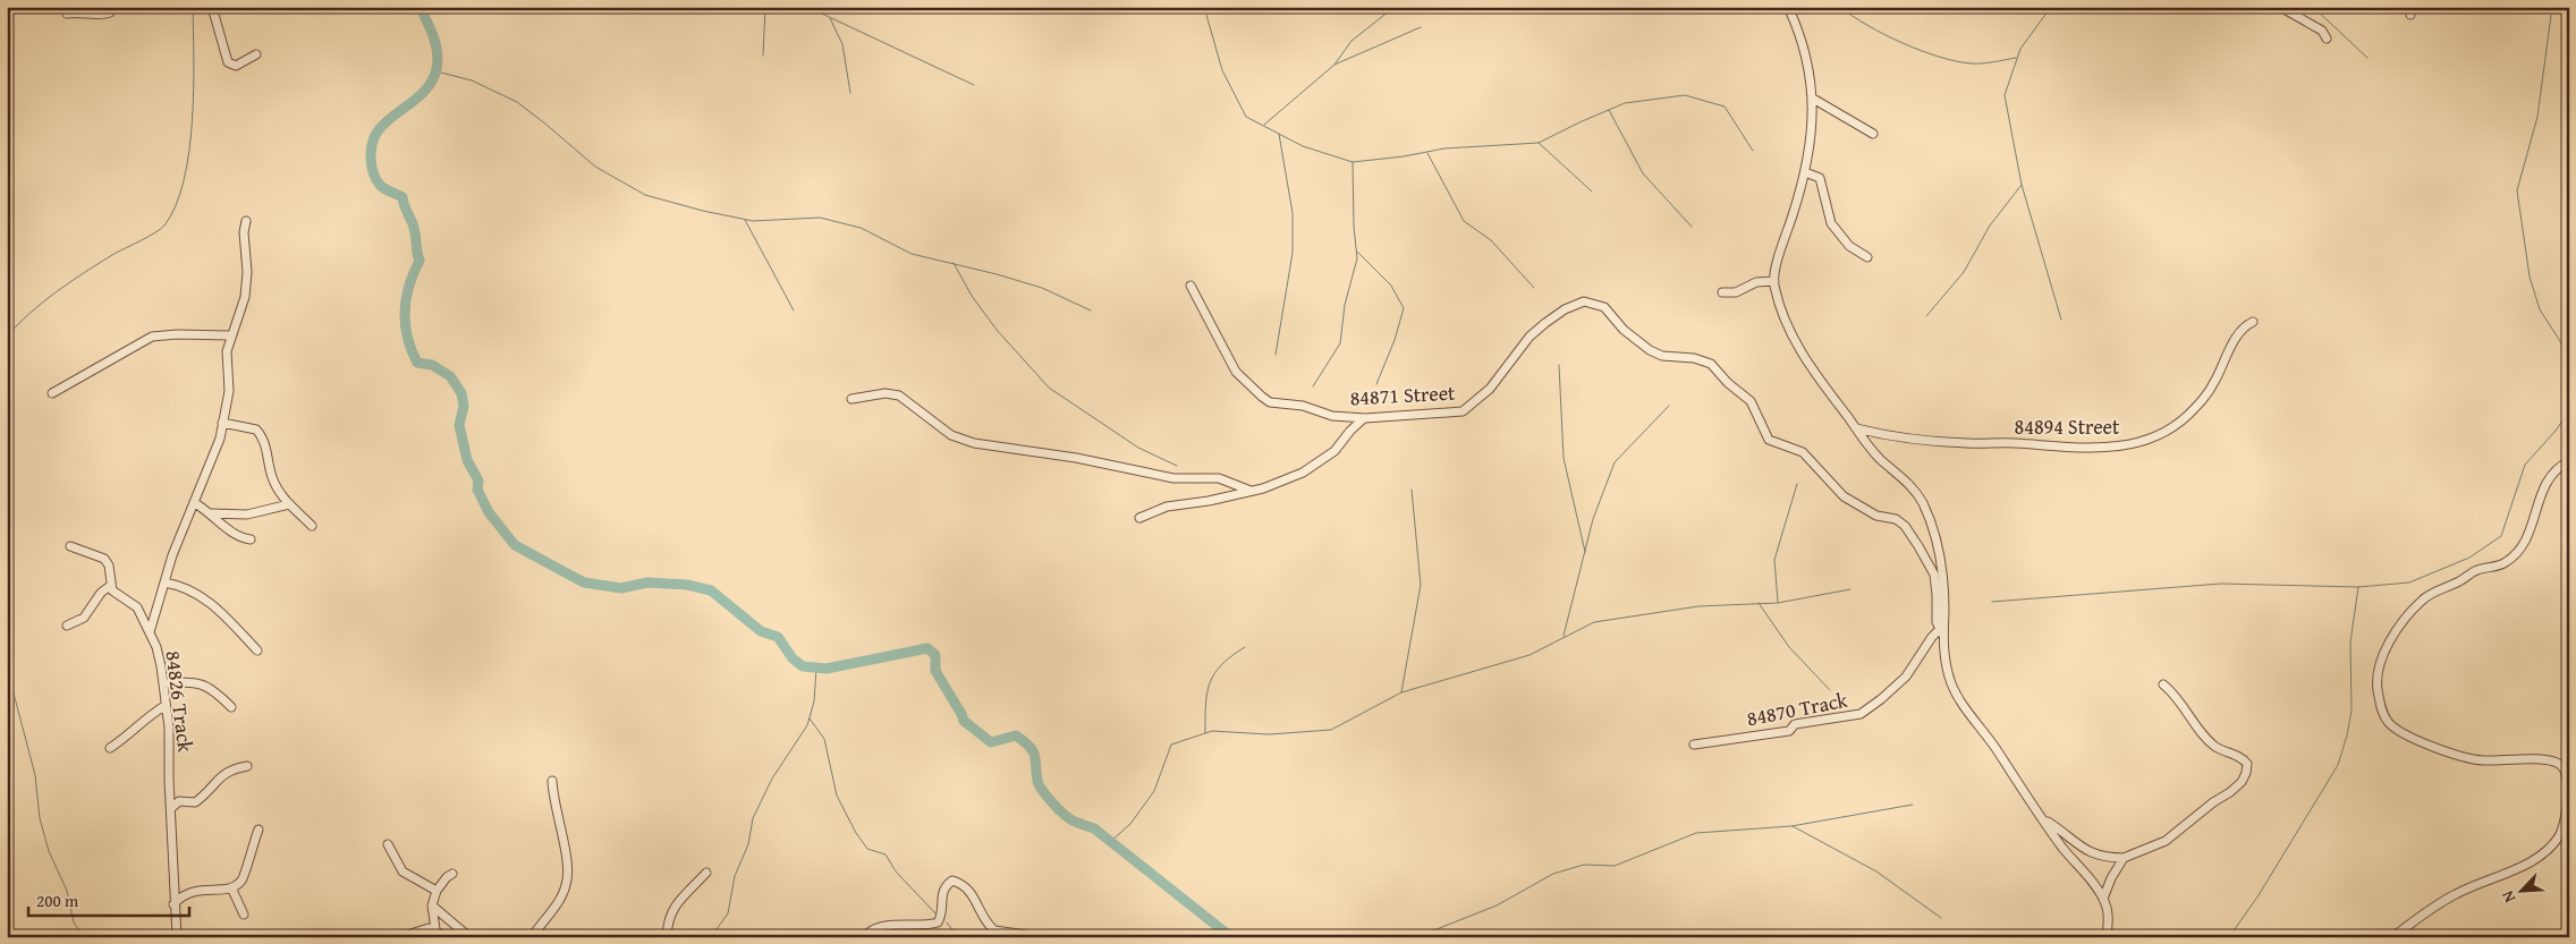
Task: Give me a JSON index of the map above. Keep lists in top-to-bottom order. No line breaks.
{"streets":{"street":["84871 Street","84894 Street","84826 Track","84870 Track"]},"crossings":[["84871 Street","84870 Track"]],"scale_bar":"200 m","north":"bottom left"}
